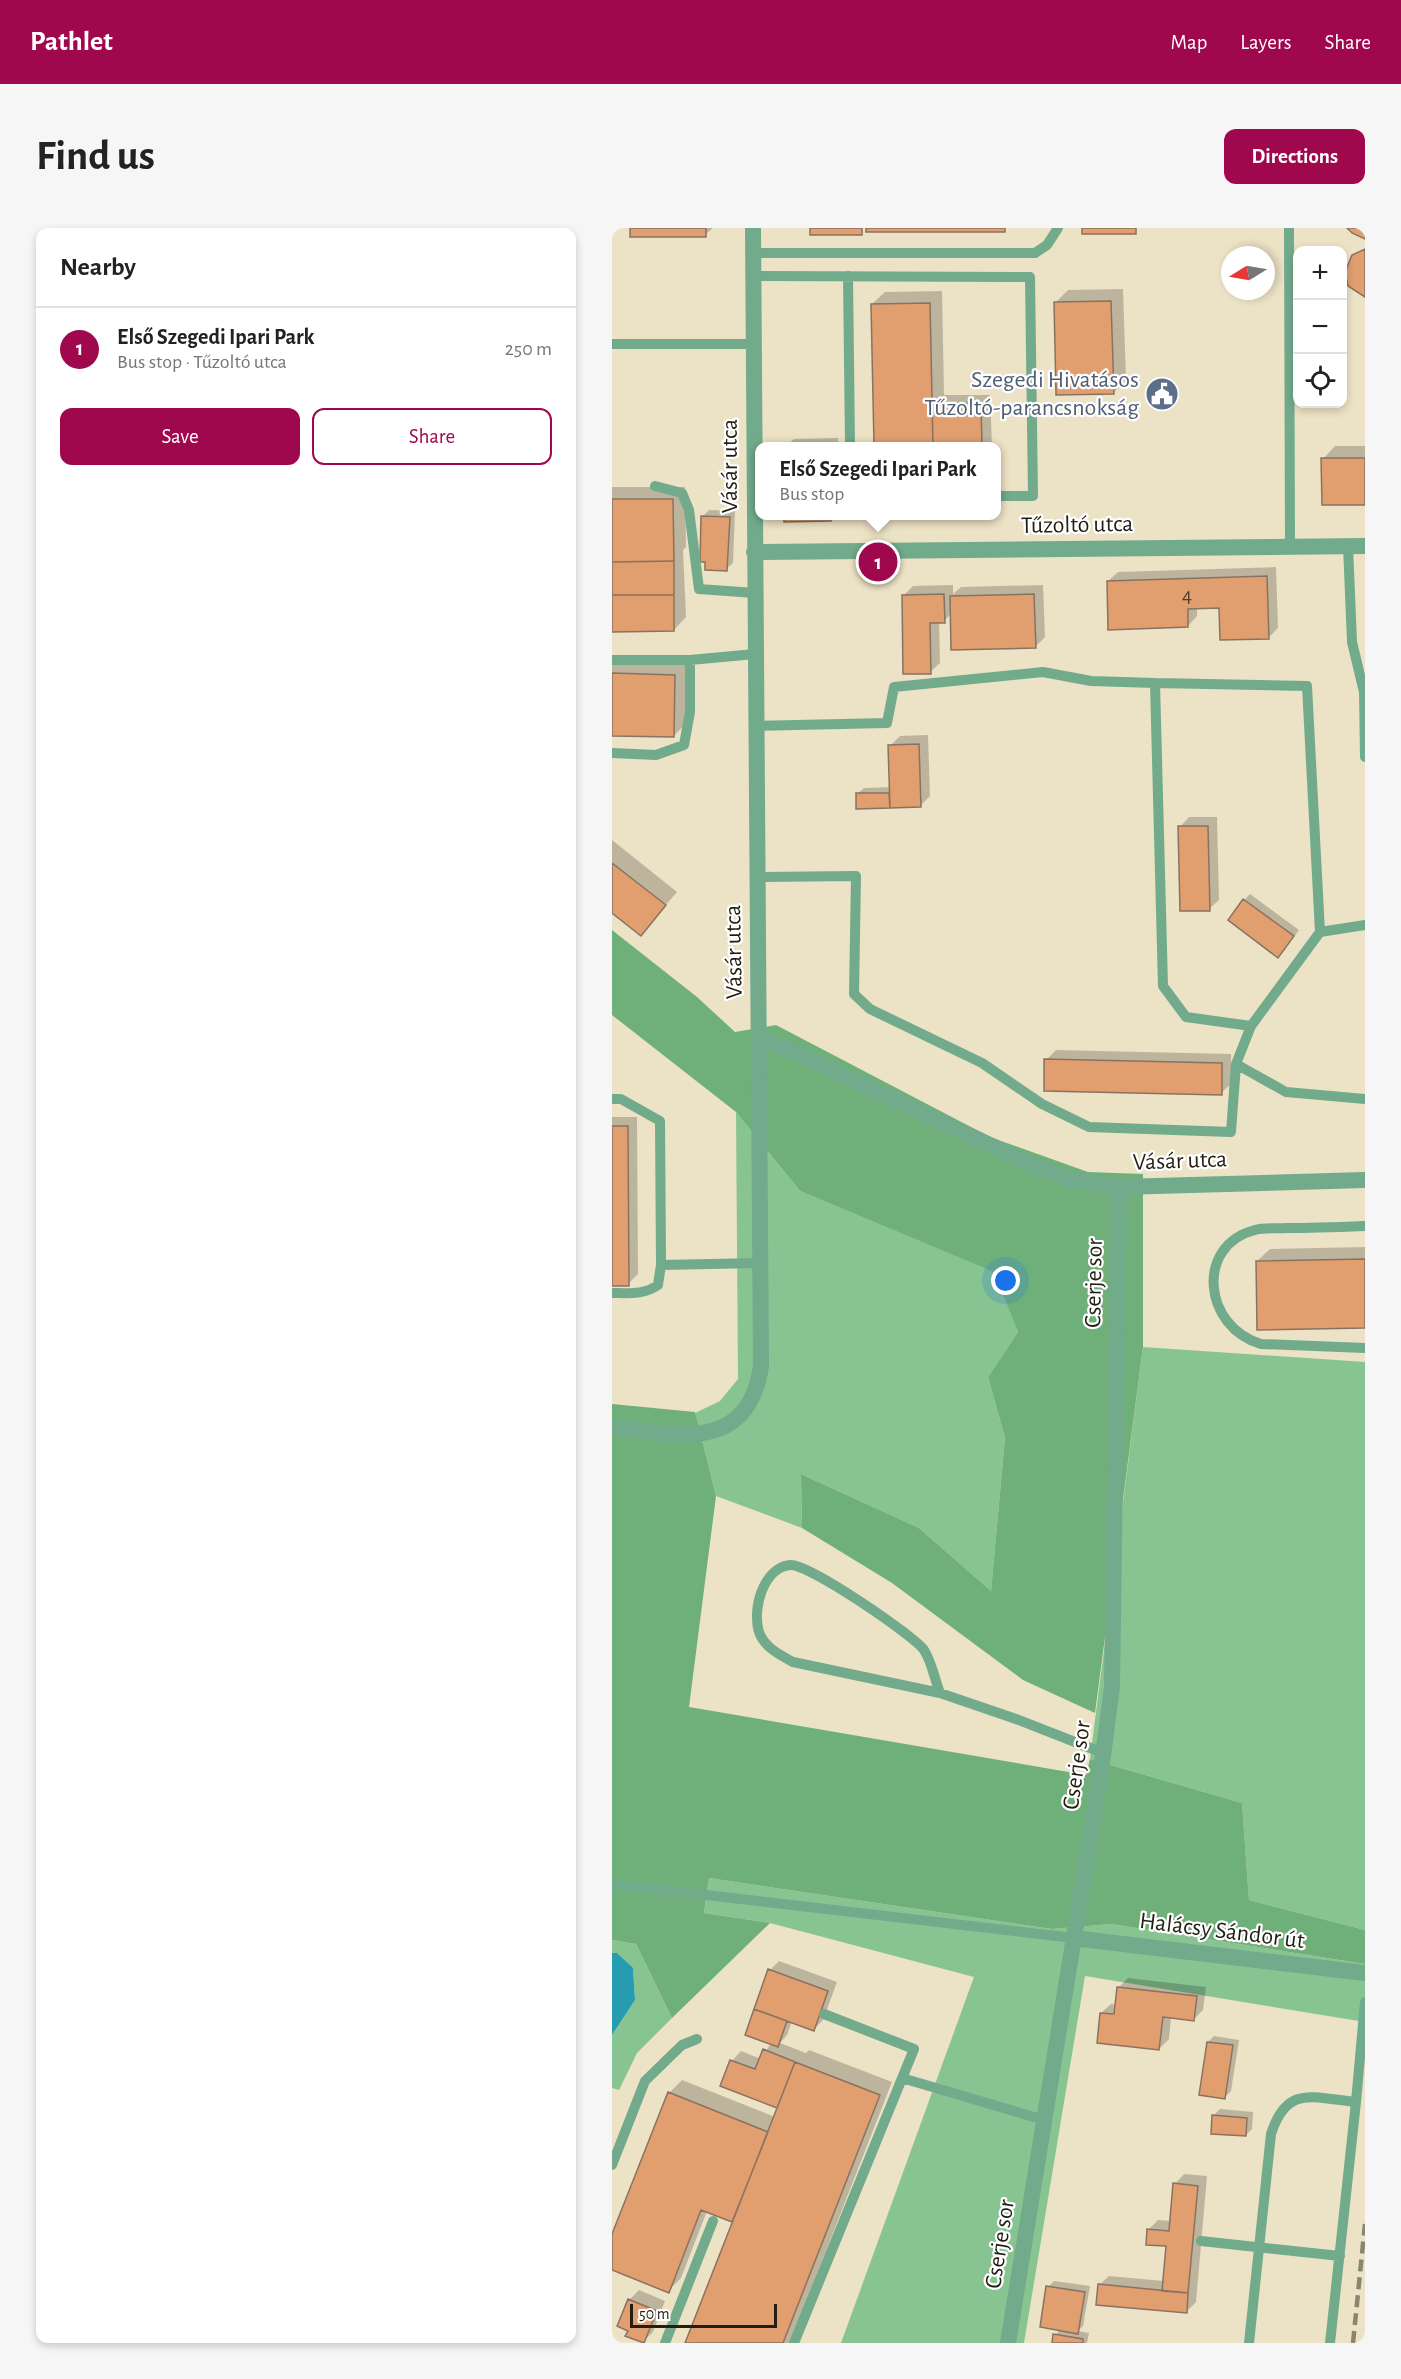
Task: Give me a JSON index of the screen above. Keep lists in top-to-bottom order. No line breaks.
{"streets":{"street":["Vásár utca","Tűzoltó utca","Cserje sor","Halácsy Sándor út"]},"crossings":[["Vásár utca","Tűzoltó utca"],["Vásár utca","Cserje sor"],["Cserje sor","Halácsy Sándor út"]],"places":{"public building":["Szegedi Hivatásos Tűzoltó-parancsnokság"]},"house_numbers":["4"],"scale_bar":"50 m","north":"left","page":{"header":"Pathlet","nav":["Map","Layers","Share"],"buttons":["Directions",["Save","Share"]],"title":"Find us","heading":"Nearby","map_buttons":["+","−"],"list":[{"mark":"1","name":"Első Szegedi Ipari Park","note":"Bus stop · Tűzoltó utca","value":"250 m"}],"popup":["Első Szegedi Ipari Park","Bus stop"],"pins":"1","scale":"50 m"}}
